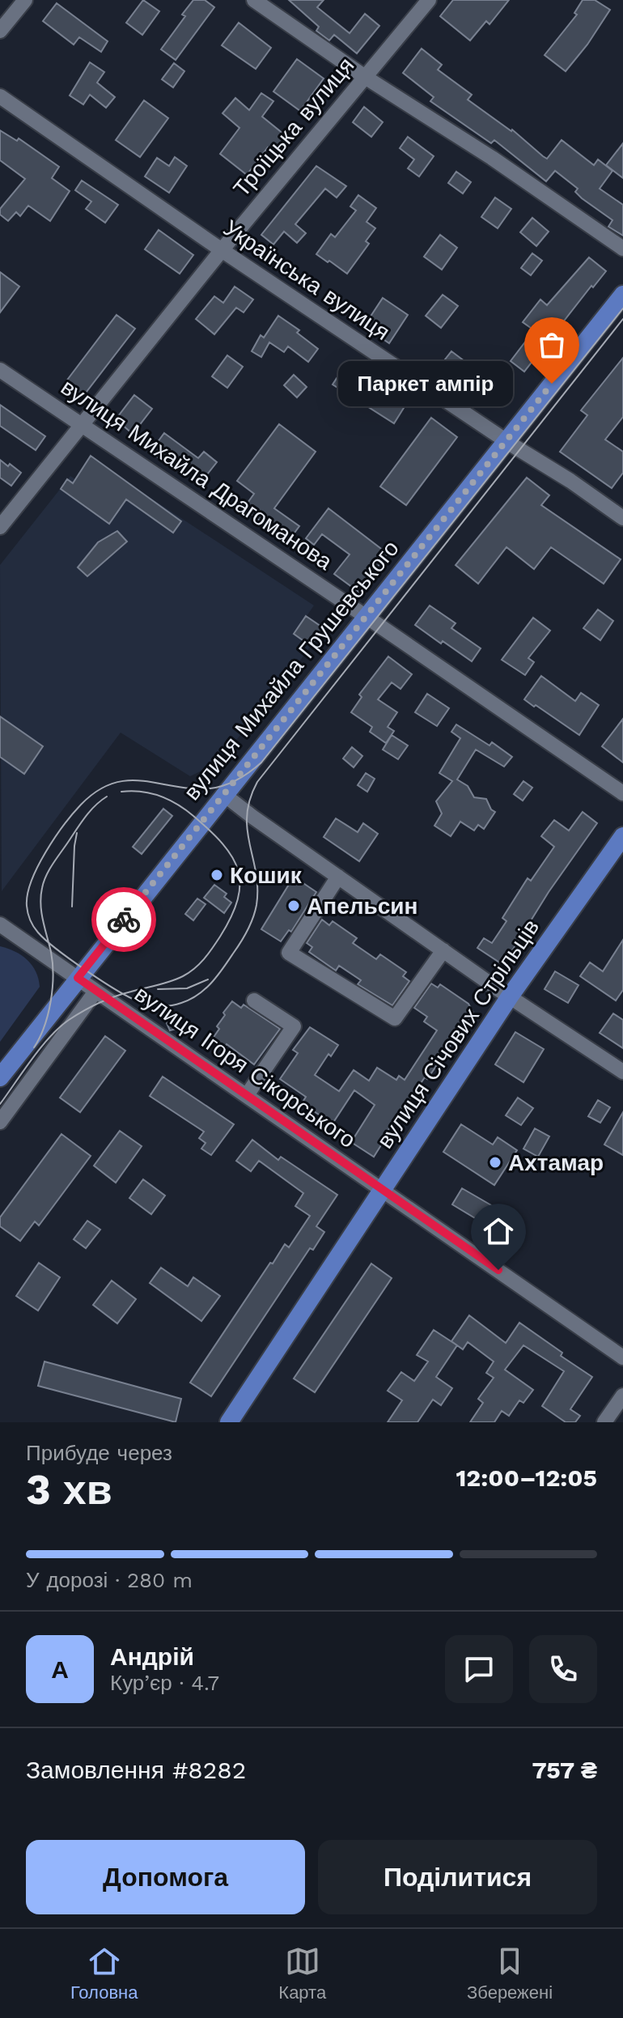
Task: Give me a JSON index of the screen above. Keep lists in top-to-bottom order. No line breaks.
{"streets":{"main road":["вулиця Михайла Грушевського","вулиця Січових Стрільців"],"street":["Троїцька вулиця","Українська вулиця","вулиця Михайла Драгоманова","вулиця Ігоря Сікорського"]},"crossings":[["Троїцька вулиця","Українська вулиця"],["Троїцька вулиця","вулиця Михайла Драгоманова"],["Українська вулиця","вулиця Михайла Грушевського"],["вулиця Михайла Драгоманова","вулиця Михайла Грушевського"],["вулиця Михайла Грушевського","вулиця Ігоря Сікорського"],["вулиця Січових Стрільців","вулиця Ігоря Сікорського"]],"places":["Паркет ампір","Кошик","Апельсин","Ахтамар"],"page":{"bubble":"Паркет ампір","heading":["3 хв","Прибуде через","12:00–12:05"],"panel":["Андрій","Кур’єр · 4.7","Замовлення #8282","757 ₴"],"bar":"У дорозі · 280 m","round":"А","buttons":["Допомога","Поділитися"],"tabs":["Головна","Карта","Збережені"]}}
